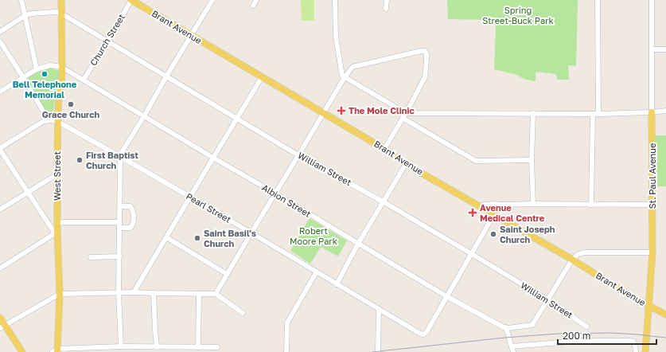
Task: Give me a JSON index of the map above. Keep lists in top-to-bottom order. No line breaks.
{"streets":{"main road":["Brant Avenue","West Street","St. Paul Avenue"],"street":["Church Street","William Street","Albion Street","Pearl Street"]},"crossings":[["Brant Avenue","Church Street"],["Brant Avenue","St. Paul Avenue"],["Church Street","William Street"],["Church Street","Albion Street"],["William Street","West Street"],["William Street","Albion Street"],["West Street","Albion Street"],["West Street","Pearl Street"],["Albion Street","Pearl Street"]],"parks":["Spring Street-Buck Park","Robert Moore Park"],"places":{"other":["Bell Telephone Memorial","Grace Church","First Baptist Church","Saint Joseph Church","Saint Basil's Church"],"health":["The Mole Clinic","Avenue Medical Centre"]},"scale_bar":"200 m"}
